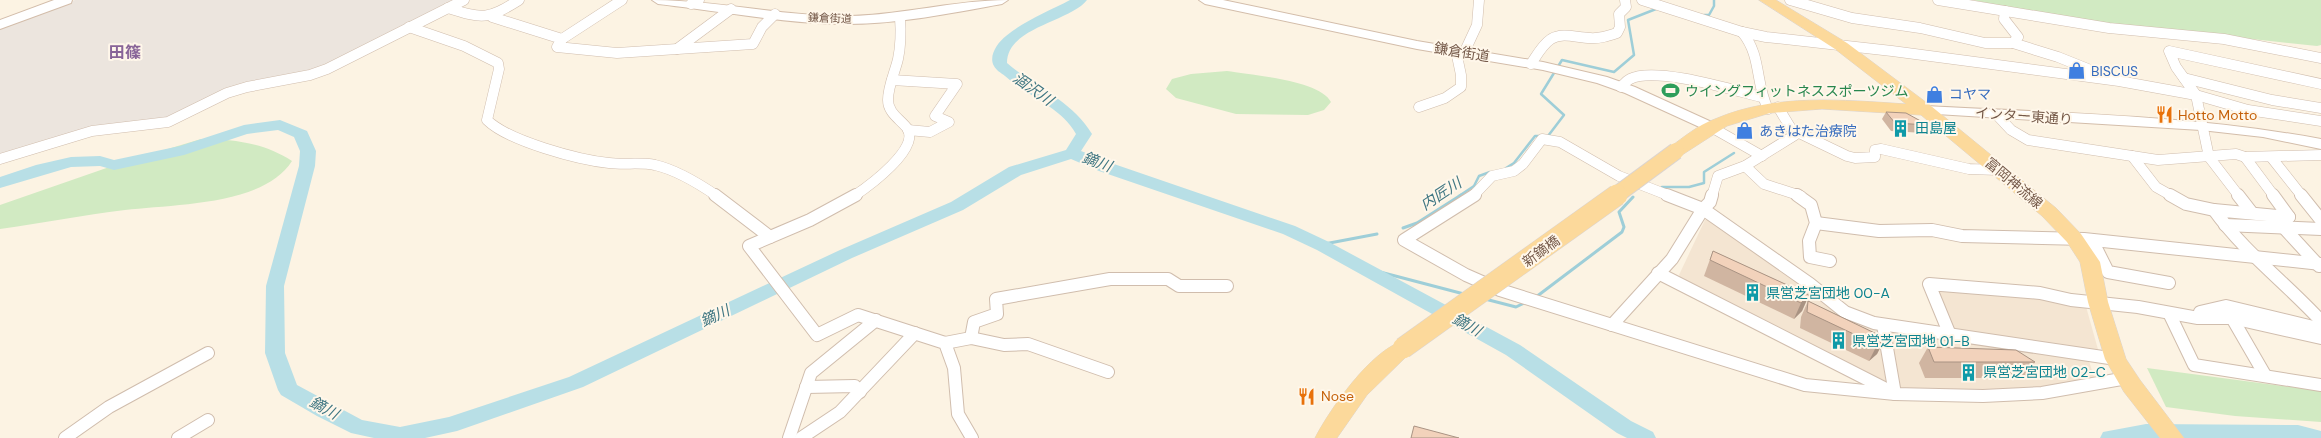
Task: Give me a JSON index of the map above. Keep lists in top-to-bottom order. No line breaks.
{"streets":{"main road":["インター東通り","富岡神流線","新鏑橋"],"street":["鎌倉街道"]},"crossings":[["鎌倉街道","インター東通り"],["インター東通り","富岡神流線"],["インター東通り","新鏑橋"]],"districts":["田篠"],"water":["涸沢川","鏑川","内匠川"],"places":{"shop":["BISCUS","コヤマ","あきはた治療院"],"sports":["ウイングフィットネススポーツジム"],"restaurant":["Hotto Motto","Nose"],"building":["田島屋","県営芝宮団地 00-A","県営芝宮団地 01-B","県営芝宮団地 02-C"]}}
